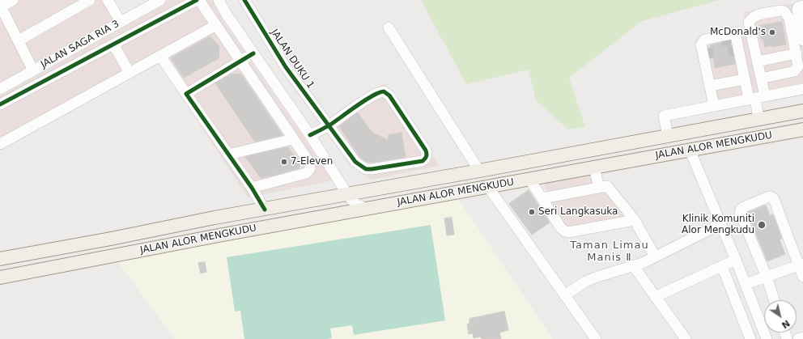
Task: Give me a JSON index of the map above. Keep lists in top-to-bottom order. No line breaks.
{"streets":{"main road":["JALAN ALOR MENGKUDU"],"street":["JALAN SAGA RIA 3","JALAN DUKU 1"]},"districts":["Taman Limau Manis Ⅱ"],"places":["McDonald's","7-Eleven","Seri Langkasuka","Klinik Komuniti Alor Mengkudu"],"north":"bottom right"}
